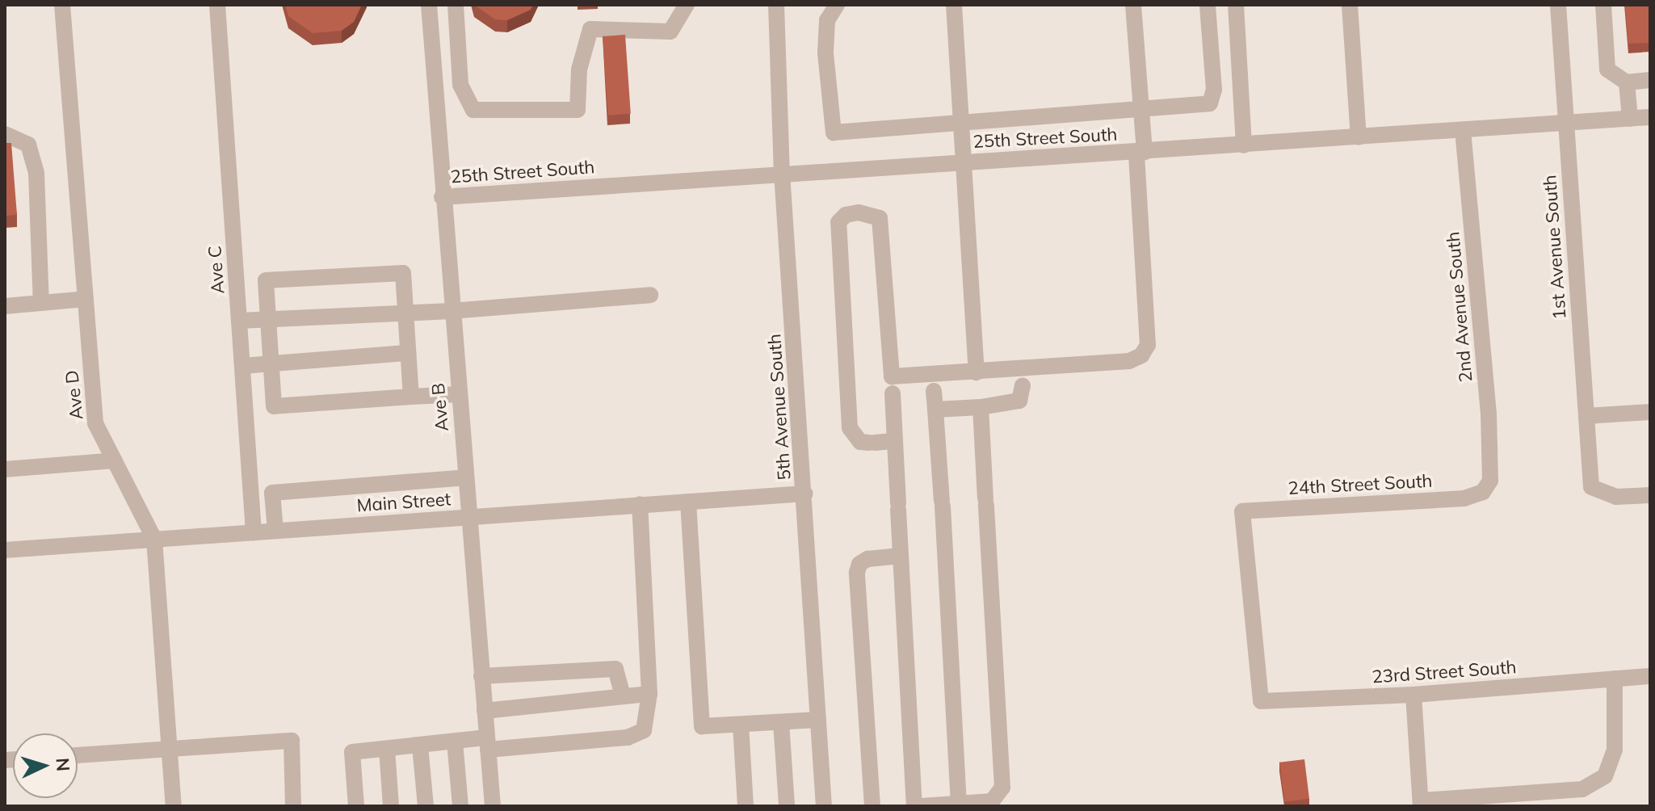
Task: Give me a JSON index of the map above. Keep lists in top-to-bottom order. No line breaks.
{"streets":{"street":["25th Street South","1st Avenue South","Ave C","2nd Avenue South","Ave D","Ave B","5th Avenue South","24th Street South","Main Street","23rd Street South"]},"crossings":[["25th Street South","1st Avenue South"],["25th Street South","2nd Avenue South"],["25th Street South","Ave B"],["25th Street South","5th Avenue South"],["Ave C","Main Street"],["2nd Avenue South","24th Street South"],["Ave D","Main Street"],["Ave B","Main Street"],["5th Avenue South","Main Street"],["24th Street South","23rd Street South"]],"north":"right"}
